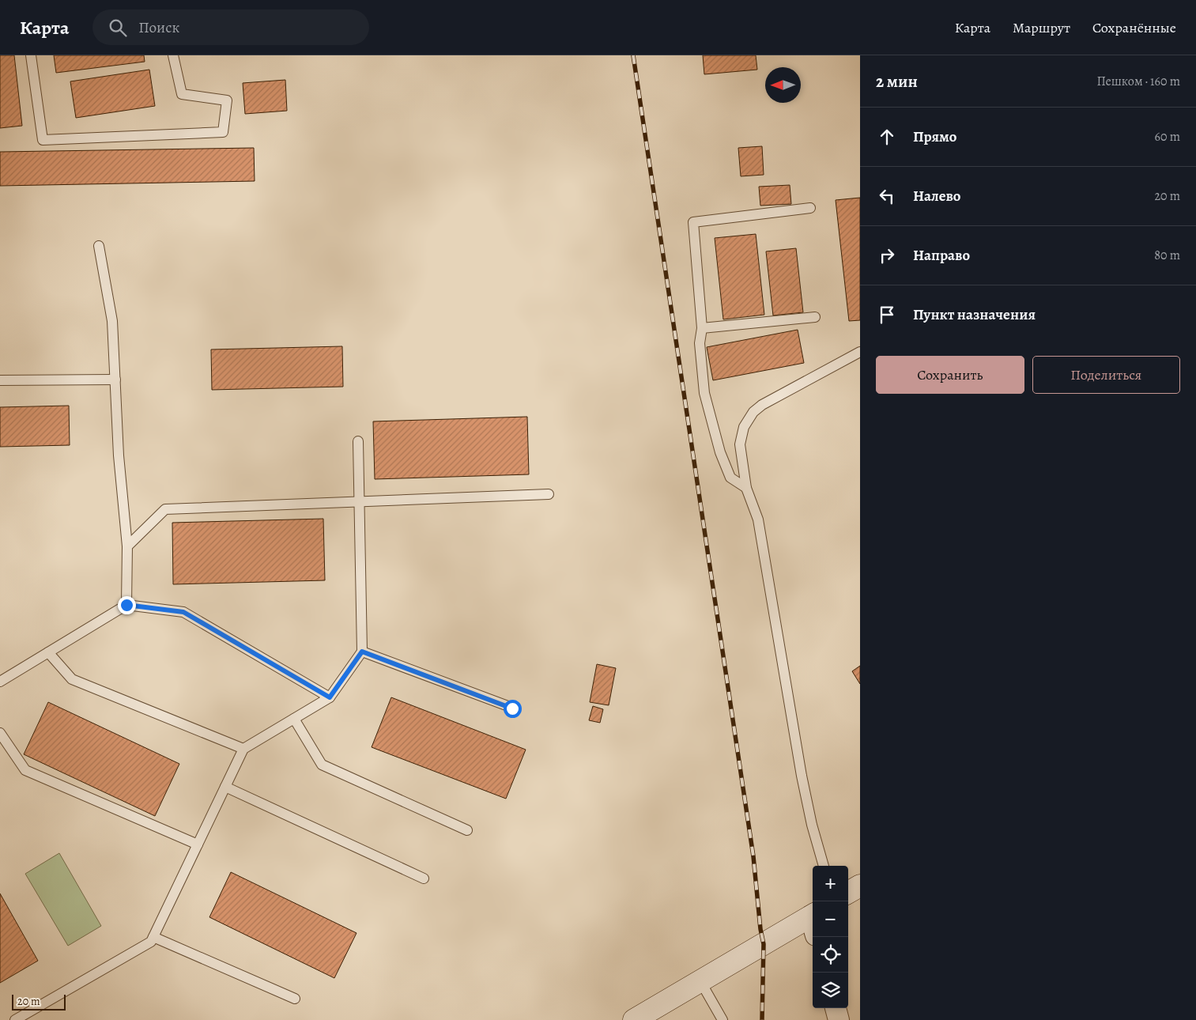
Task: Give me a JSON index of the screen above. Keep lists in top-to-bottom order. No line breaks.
{"scale_bar":"20 m","north":"left","page":{"header":"Карта","search":"Поиск","nav":["Карта","Маршрут","Сохранённые"],"heading":["2 мин","Пешком · 160 m"],"list":[["Прямо","60 m"],["Налево","20 m"],["Направо","80 m"],"Пункт назначения"],"buttons":["Сохранить","Поделиться"],"map_buttons":["+","−"],"scale":"20 m"}}
